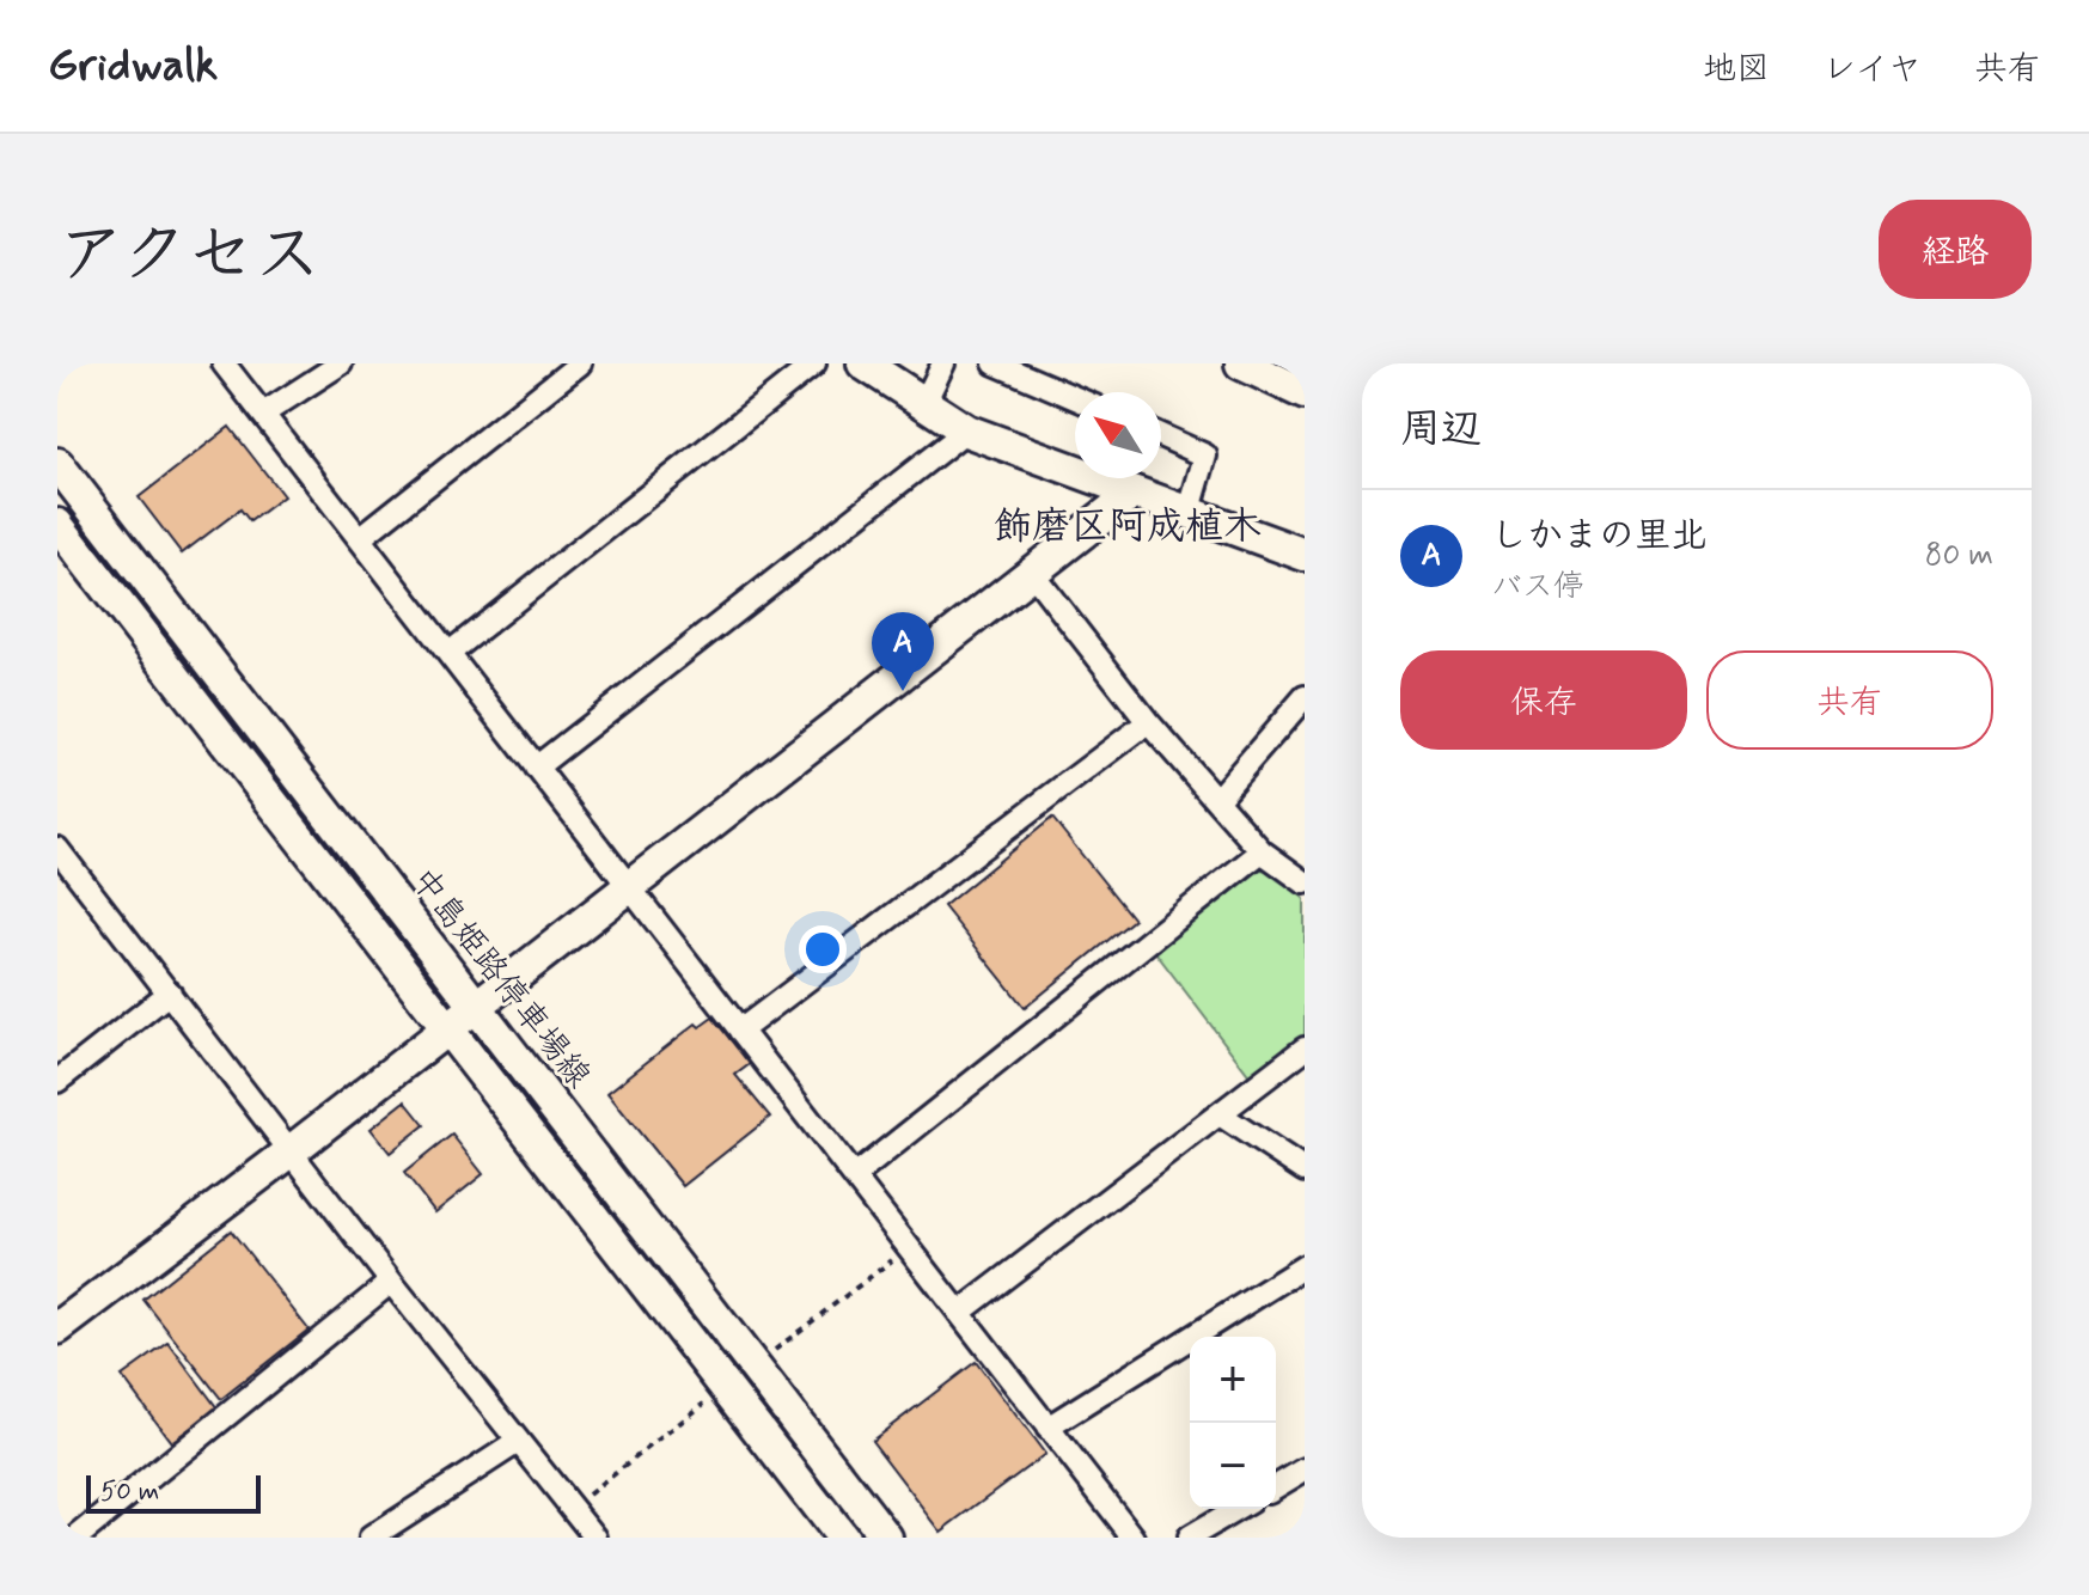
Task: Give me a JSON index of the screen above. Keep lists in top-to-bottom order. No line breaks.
{"streets":{"main road":["中島姫路停車場線"]},"districts":["飾磨区阿成植木"],"scale_bar":"50 m","north":"top left","page":{"header":"Gridwalk","nav":["地図","レイヤ","共有"],"title":"アクセス","buttons":["経路",["保存","共有"]],"heading":"周辺","list":[{"mark":"A","name":"しかまの里北","note":"バス停","value":"80 m"}],"pins":"A","map_buttons":["+","−"],"scale":"50 m"}}
